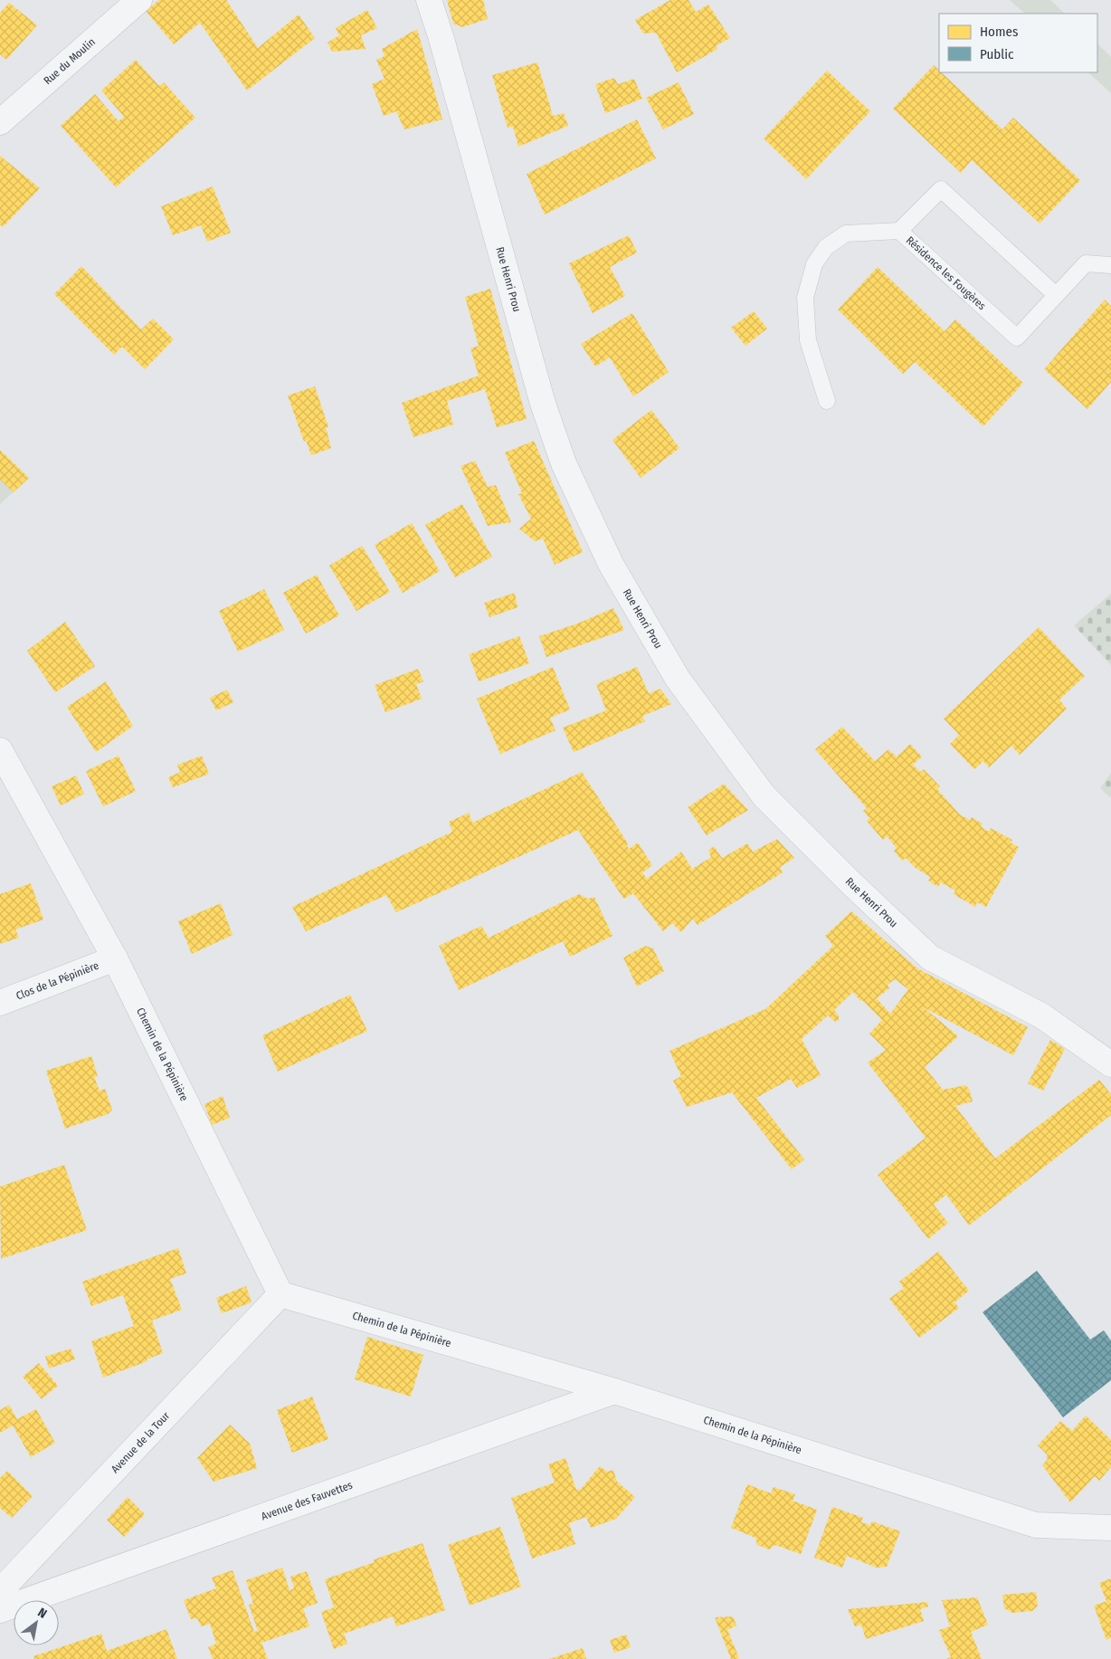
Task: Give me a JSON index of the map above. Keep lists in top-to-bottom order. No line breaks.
{"streets":{"street":["Rue du Moulin","Rue Henri Prou","Clos de la Pépinière","Chemin de la Pépinière","Avenue de la Tour","Avenue des Fauvettes"],"lane":["Résidence les Fougères"]},"crossings":[["Clos de la Pépinière","Chemin de la Pépinière"],["Chemin de la Pépinière","Avenue de la Tour"],["Chemin de la Pépinière","Avenue des Fauvettes"]],"legend":["Homes","Public"],"north":"top right"}
